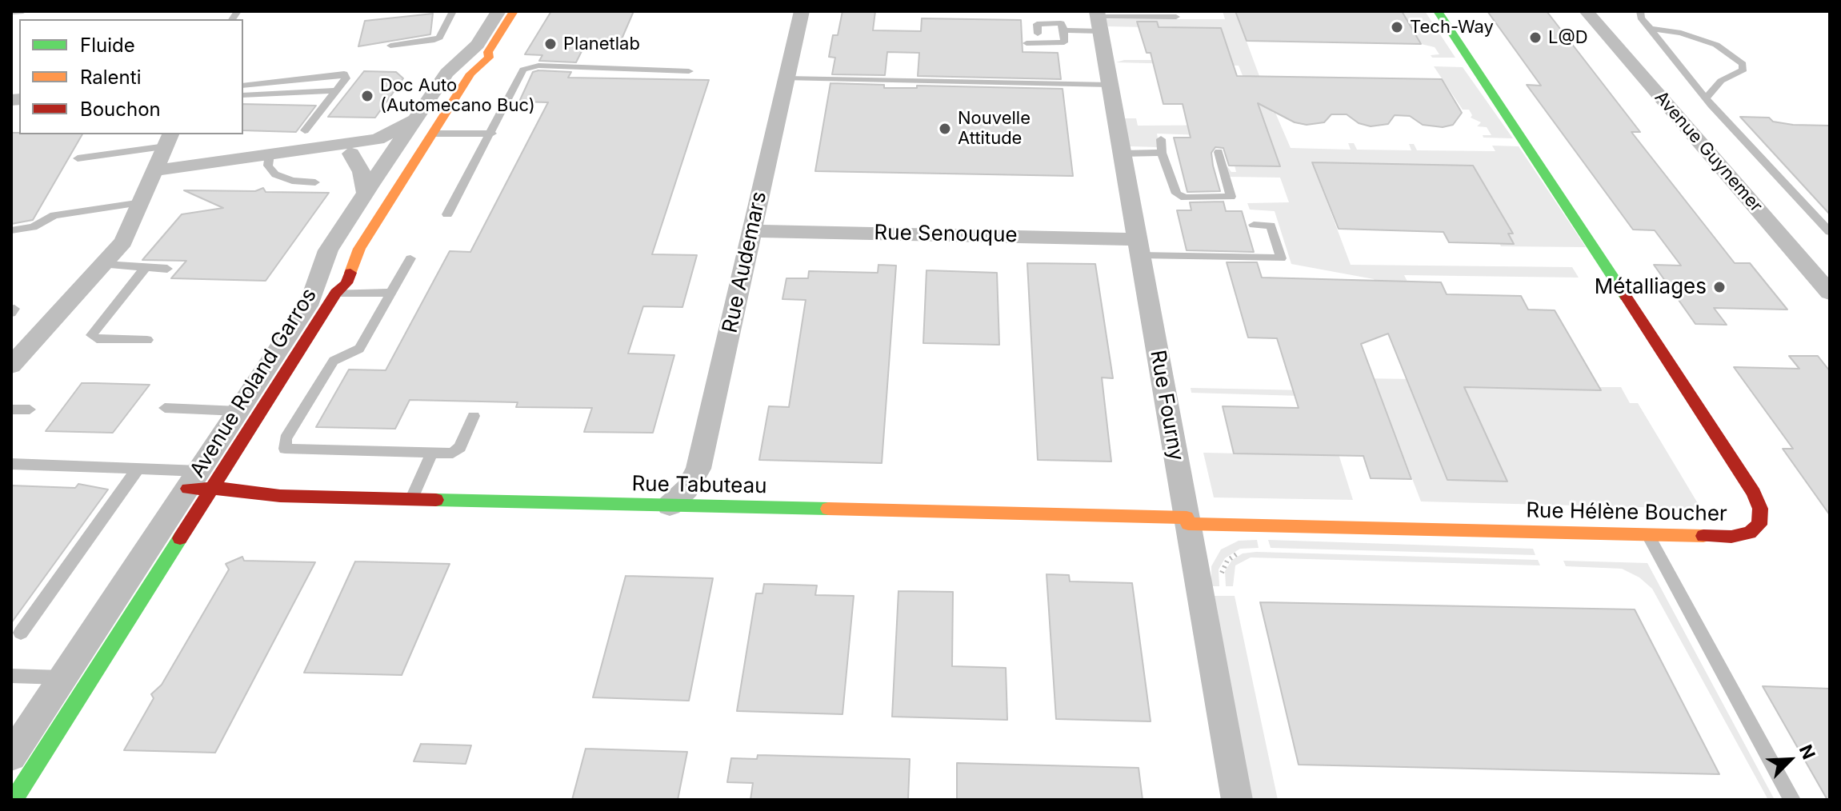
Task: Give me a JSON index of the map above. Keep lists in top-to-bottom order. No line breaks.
{"streets":{"street":["Avenue Guynemer","Rue Senouque","Rue Audemars","Avenue Roland Garros","Rue Fourny","Rue Tabuteau","Rue Hélène Boucher"]},"crossings":[["Rue Senouque","Rue Audemars"],["Rue Senouque","Rue Fourny"],["Rue Audemars","Rue Tabuteau"],["Avenue Roland Garros","Rue Tabuteau"],["Rue Fourny","Rue Tabuteau"],["Rue Fourny","Rue Hélène Boucher"],["Rue Tabuteau","Rue Hélène Boucher"]],"places":["Tech-Way","L@D","Planetlab","Doc Auto (Automecano Buc)","Nouvelle Attitude","Métalliages"],"legend":["Fluide","Ralenti","Bouchon"],"north":"top right"}
